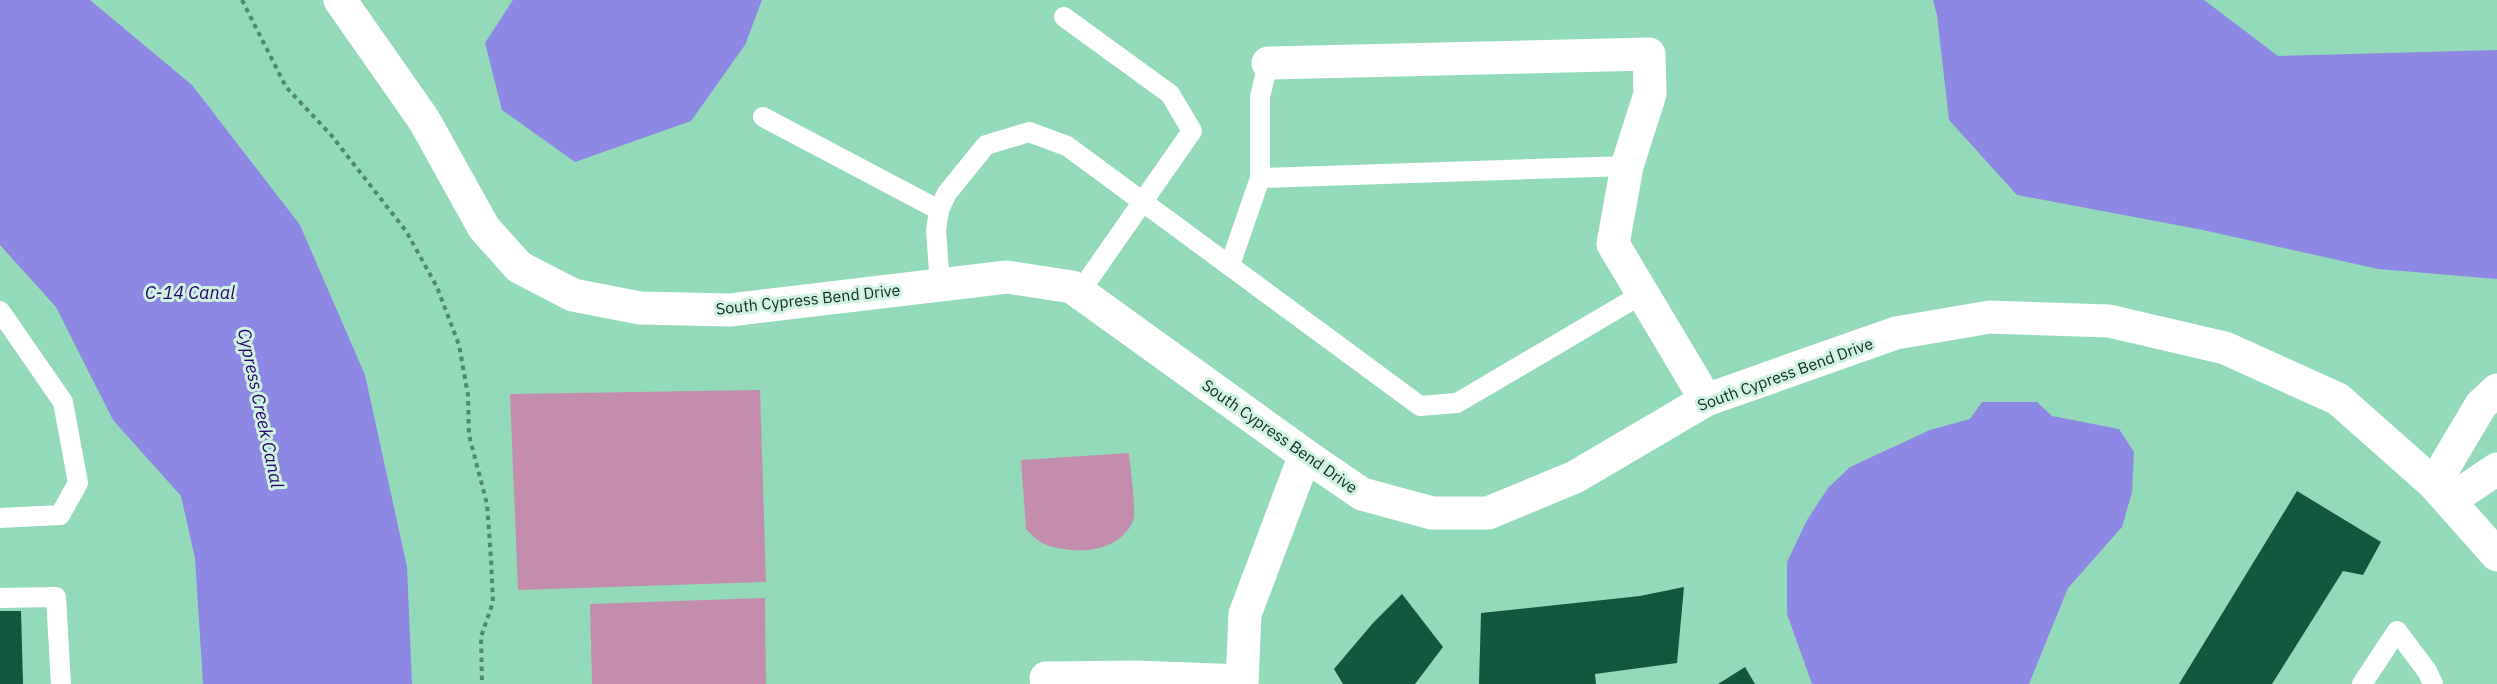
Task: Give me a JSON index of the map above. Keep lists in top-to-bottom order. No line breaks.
{"streets":{"street":["South Cypress Bend Drive"]},"water":["C-14 Canal","Cypress Creek Canal"]}
